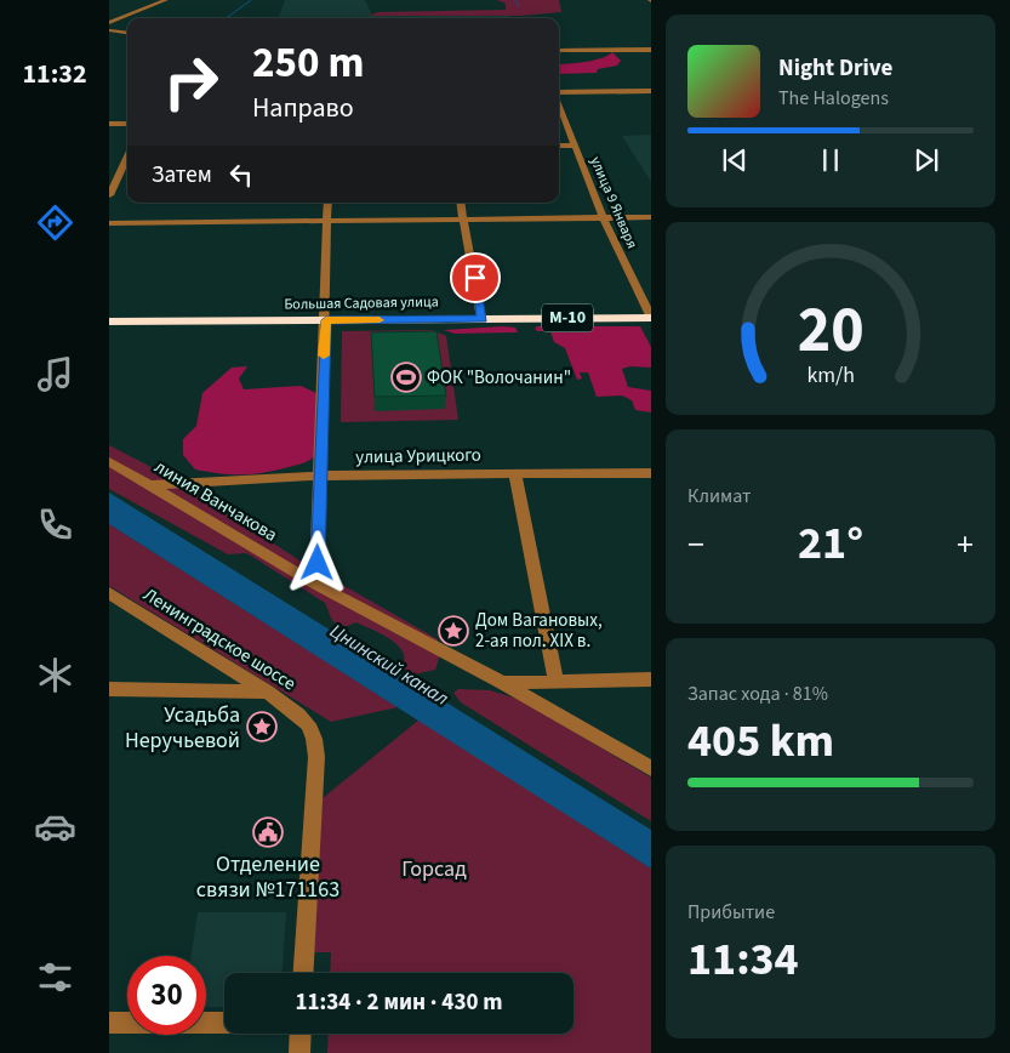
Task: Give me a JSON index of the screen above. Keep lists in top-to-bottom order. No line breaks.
{"streets":{"highway":["Большая Садовая улица","М-10"],"street":["улица 9 Января","улица Урицкого","линия Ванчакова","Ленинградское шоссе"]},"crossings":[["улица 9 Января","Большая Садовая улица"],["улица Урицкого","линия Ванчакова"]],"water":["Цнинский канал"],"parks":["Горсад"],"places":{"sports":["ФОК \"Волочанин\""],"place":["Дом Вагановых, 2-ая пол. XIX в.","Усадьба Неручьевой"],"public building":["Отделение связи №171163"]},"page":{"tabs":"11:32","turn":["250 m","Направо"],"song":["Night Drive","The Halogens"],"then":"Затем","tile":["Климат",["Запас хода · 81%","405 km"],["Прибытие","11:34"]],"heat":["−","21°","+"],"limit":"30","trip":"11:34 · 2 мин · 430 m","gauge":["20","km/h"]}}
